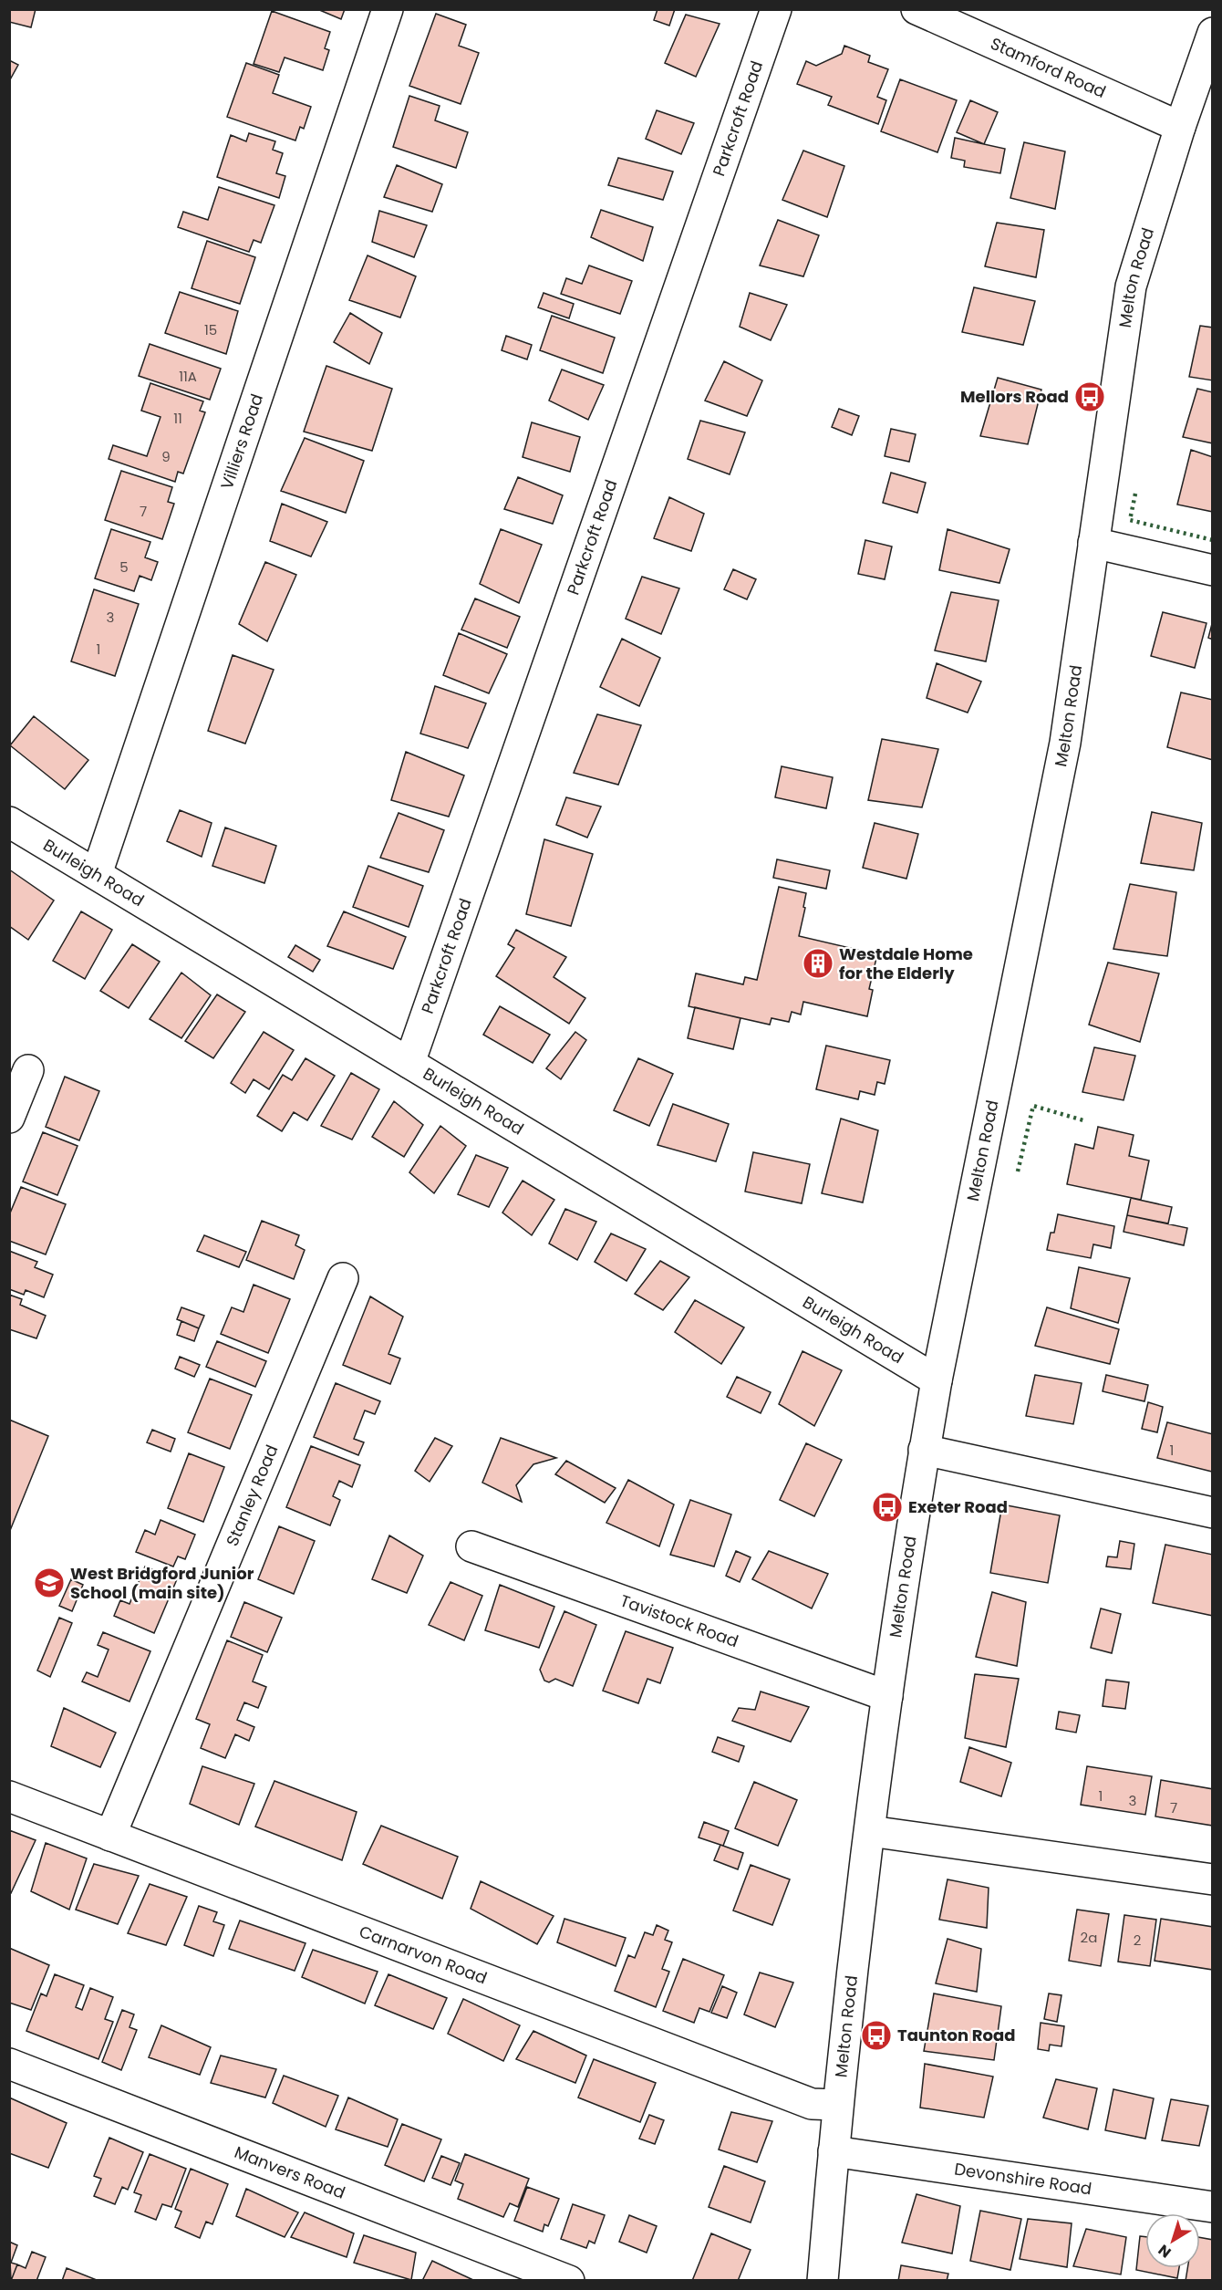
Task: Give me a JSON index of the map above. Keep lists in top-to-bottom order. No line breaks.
{"streets":{"street":["Stamford Road","Parkcroft Road","Melton Road","Villiers Road","Burleigh Road","Stanley Road","Tavistock Road","Carnarvon Road","Manvers Road","Devonshire Road"]},"crossings":[["Stamford Road","Melton Road"],["Parkcroft Road","Burleigh Road"],["Melton Road","Burleigh Road"],["Melton Road","Tavistock Road"],["Melton Road","Carnarvon Road"],["Melton Road","Devonshire Road"],["Villiers Road","Burleigh Road"],["Stanley Road","Carnarvon Road"]],"places":{"bus stop":["Mellors Road","Exeter Road","Taunton Road"],"building":["Westdale Home for the Elderly"],"school or university":["West Bridgford Junior School (main site)"]},"house_numbers":["15","11A","11","9","7","5","3","1","1","1","3","7","2a","2"],"north":"bottom left"}
